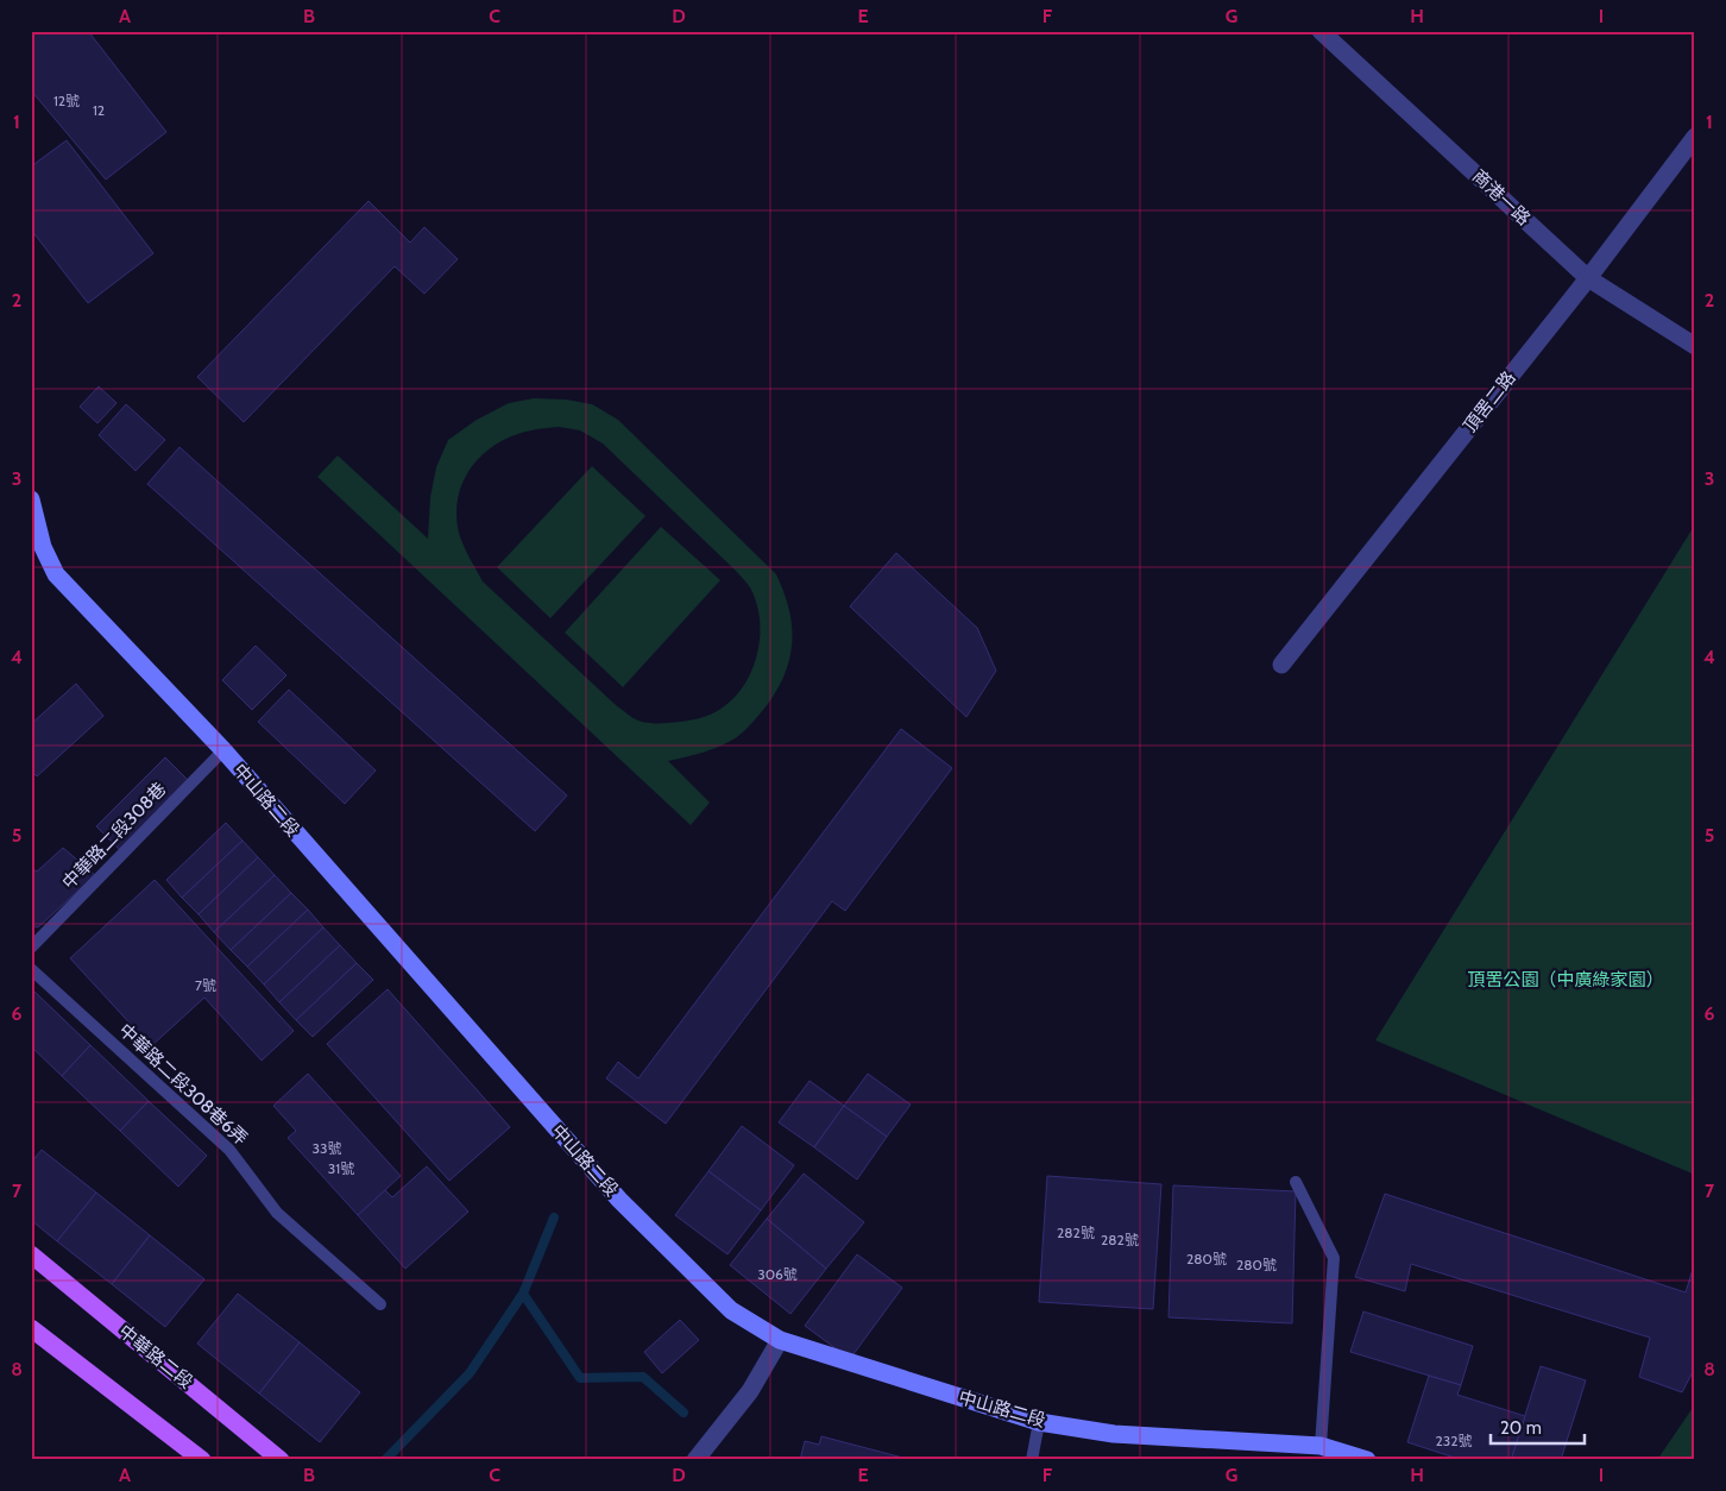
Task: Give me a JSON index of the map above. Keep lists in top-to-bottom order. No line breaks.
{"streets":{"main road":["中山路二段","中華路二段"],"street":["商港一路","頂罟二路"],"lane":["中華路二段308巷","中華路二段308巷6弄"]},"crossings":[["商港一路","頂罟二路"],["中山路二段","中華路二段308巷"]],"parks":["頂罟公園（中廣綠家園）"],"house_numbers":["12號","12","7號","33號","31號","282號","282號","280號","280號","306號","232號"],"scale_bar":"20 m","grid":{"columns":["A","B","C","D","E","F","G","H","I"],"rows":["1","2","3","4","5","6","7","8"]}}
